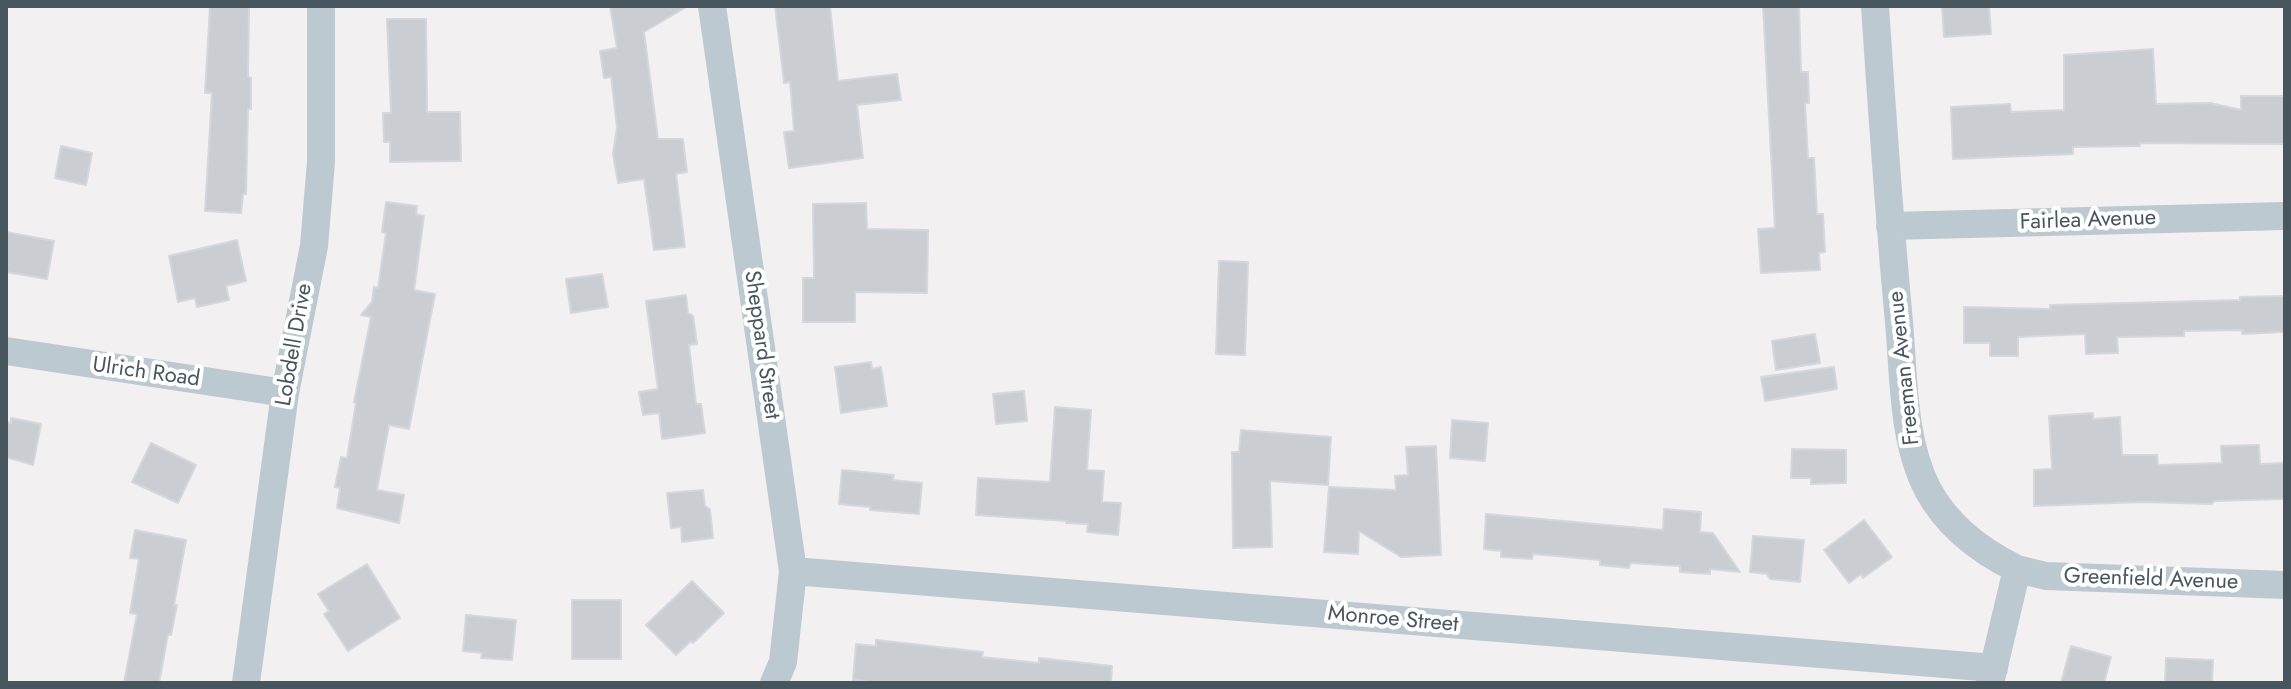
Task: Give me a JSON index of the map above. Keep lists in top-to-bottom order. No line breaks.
{"streets":{"street":["Fairlea Avenue","Lobdell Drive","Sheppard Street","Freeman Avenue","Ulrich Road","Greenfield Avenue","Monroe Street"]},"crossings":[["Fairlea Avenue","Freeman Avenue"],["Lobdell Drive","Ulrich Road"],["Sheppard Street","Monroe Street"],["Freeman Avenue","Greenfield Avenue"]]}
